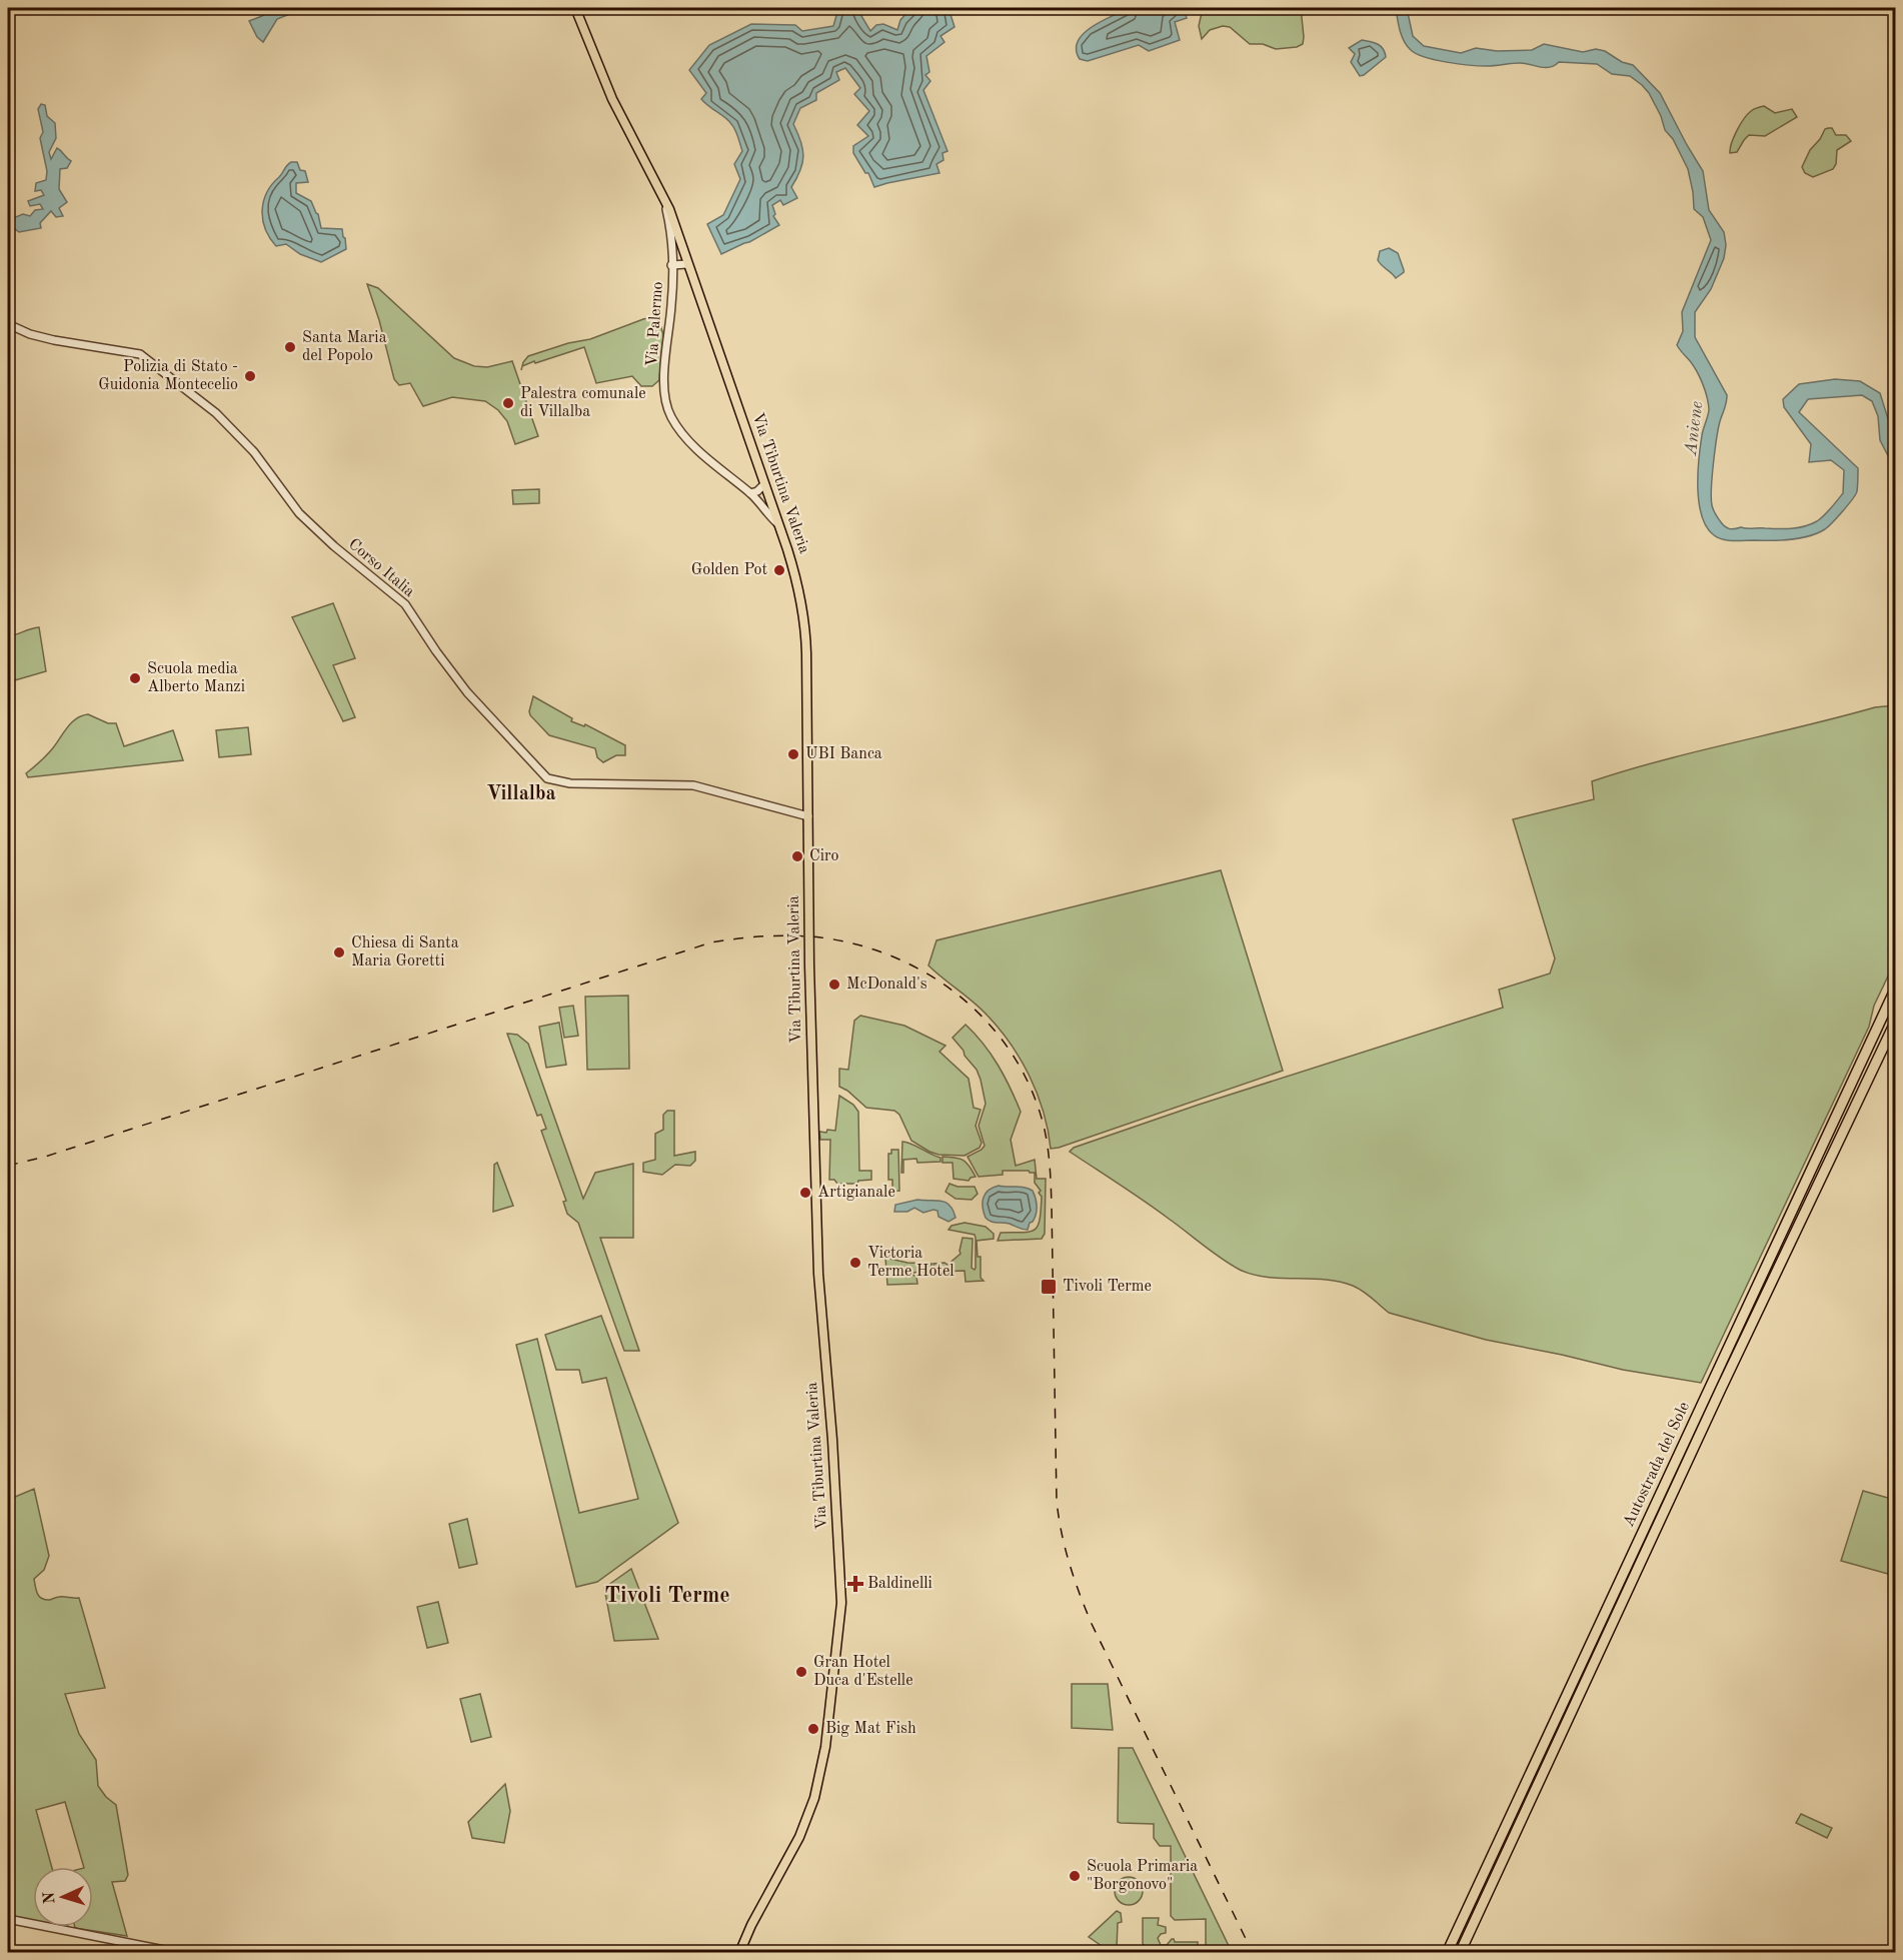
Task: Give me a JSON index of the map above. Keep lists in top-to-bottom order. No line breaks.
{"streets":{"highway":["Autostrada del Sole"],"main road":["Via Tiburtina Valeria"],"street":["Via Palermo","Corso Italia"]},"crossings":[["Via Palermo","Via Tiburtina Valeria"],["Via Tiburtina Valeria","Corso Italia"]],"districts":["Villalba","Tivoli Terme"],"water":["Aniene"],"places":{"other":["Santa Maria del Popolo","Polizia di Stato - Guidonia Montecelio","Palestra comunale di Villalba","Golden Pot","Scuola media Alberto Manzi","UBI Banca","Ciro","Chiesa di Santa Maria Goretti","McDonald's","Artigianale","Victoria Terme Hotel","Gran Hotel Duca d'Estelle","Big Mat Fish","Scuola Primaria \"Borgonovo\""],"transit":["Tivoli Terme"],"health":["Baldinelli"]},"north":"left"}
